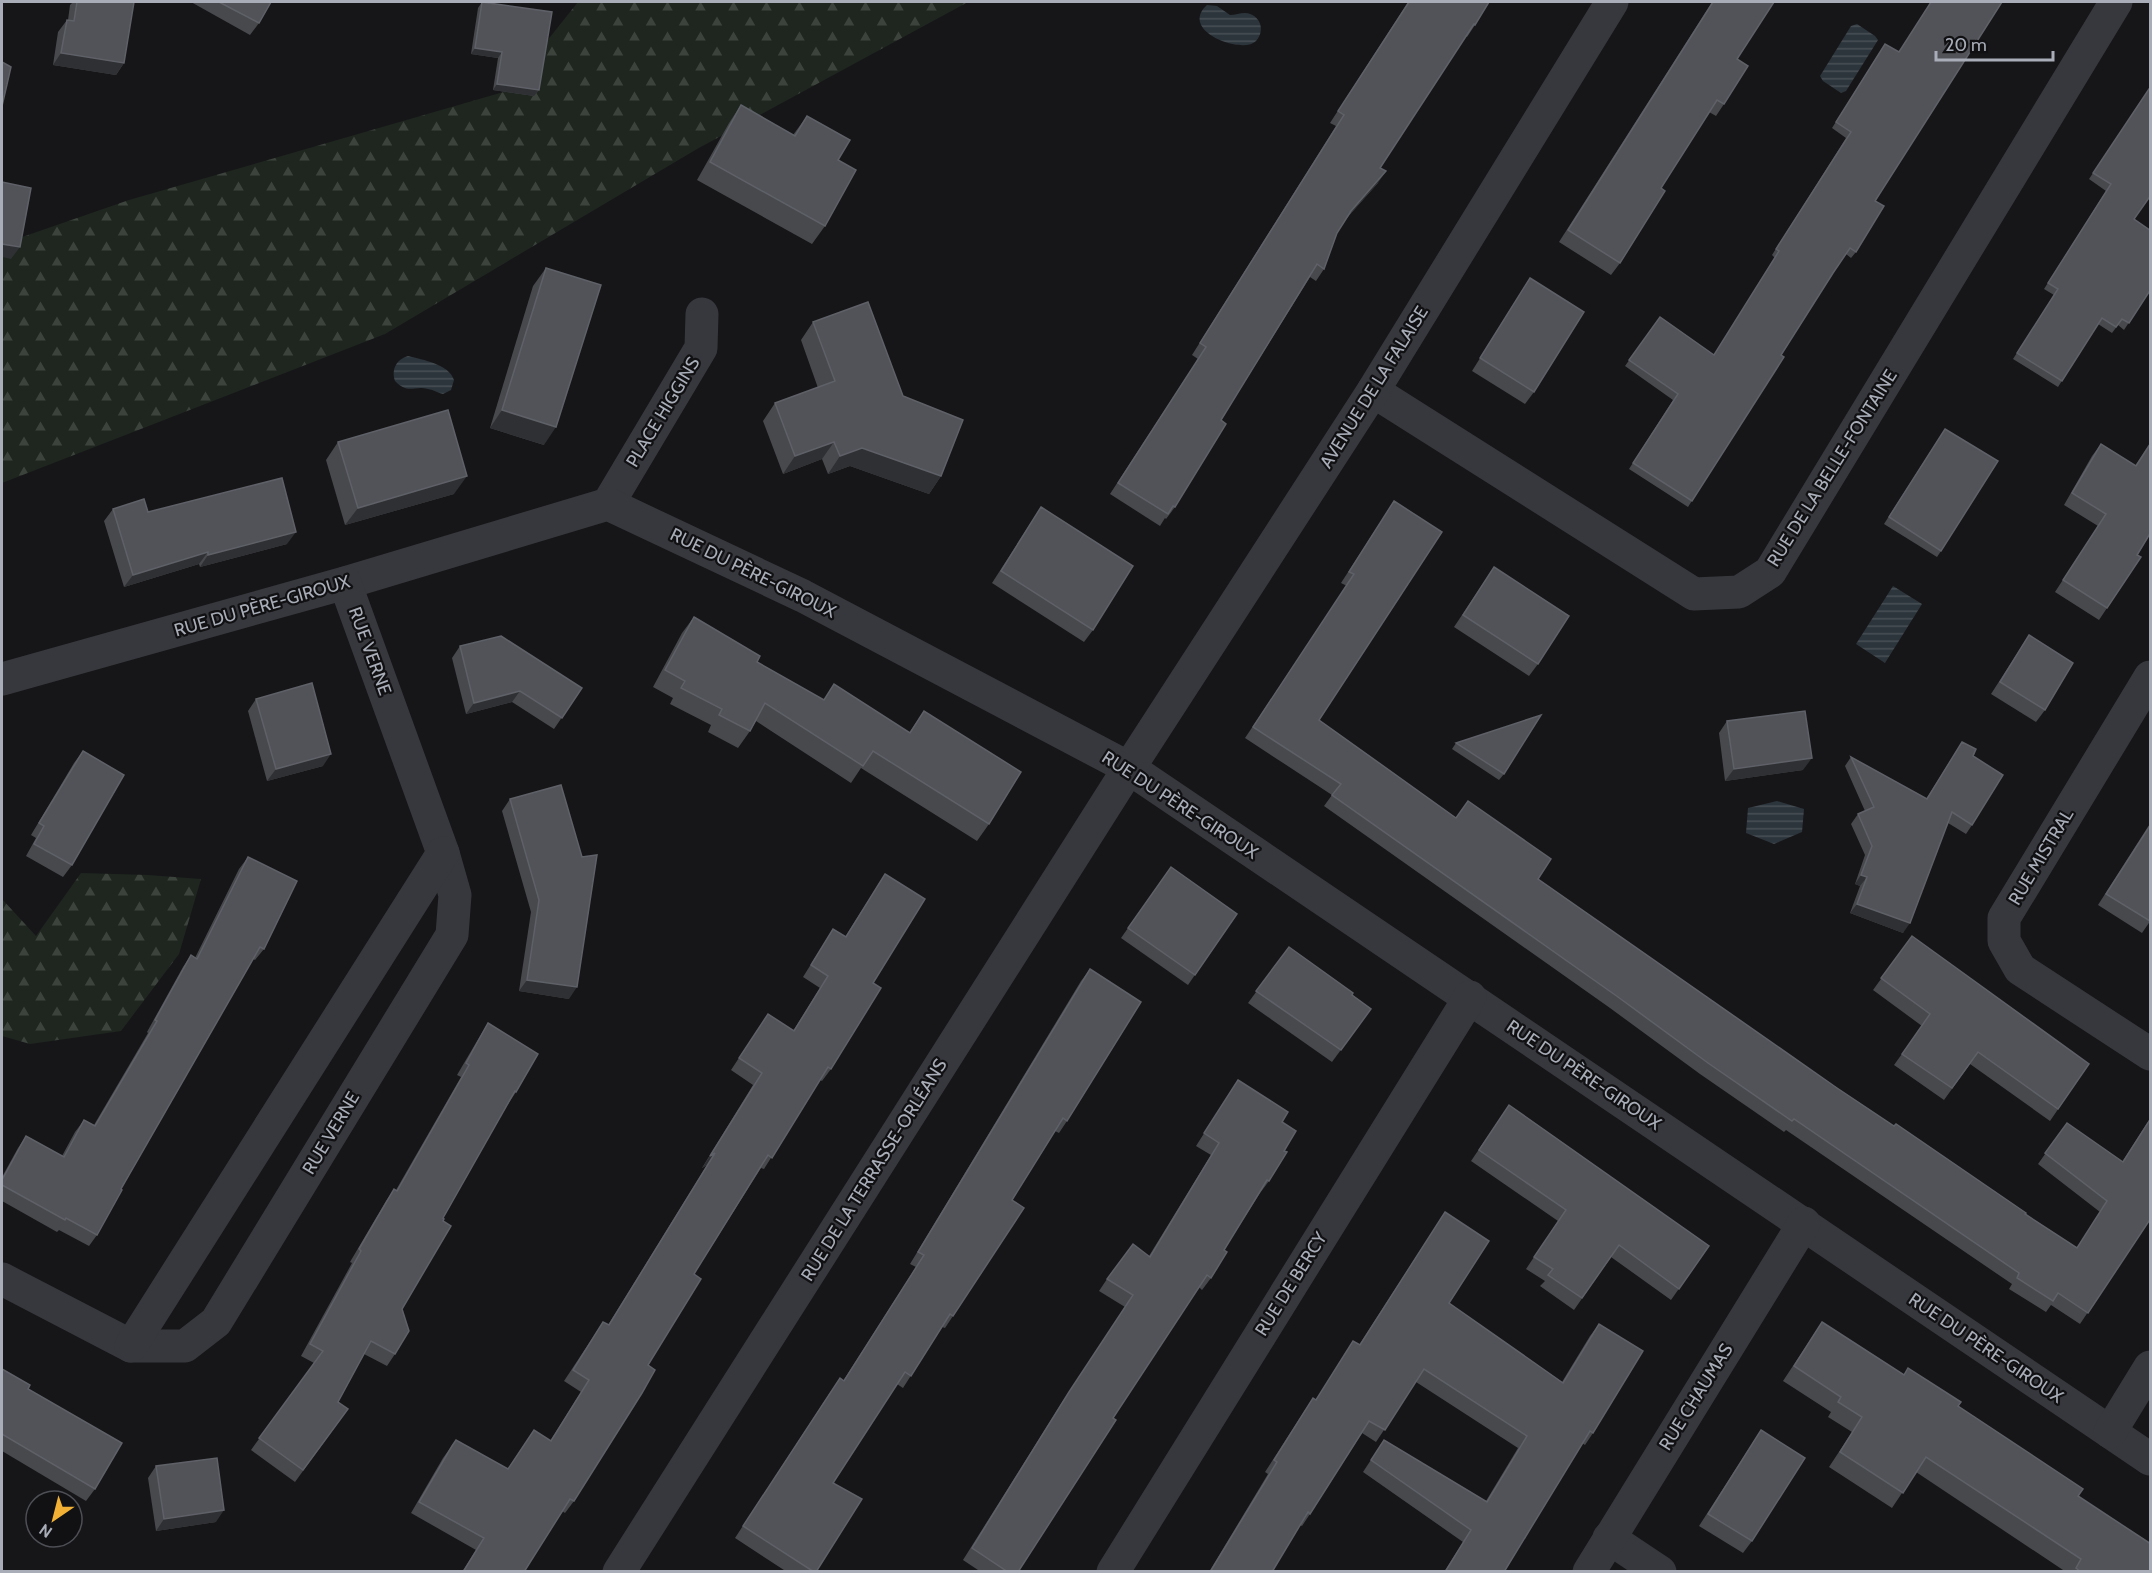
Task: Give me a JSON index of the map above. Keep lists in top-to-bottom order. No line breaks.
{"streets":{"street":["AVENUE DE LA FALAISE","PLACE HIGGINS","RUE DE LA BELLE-FONTAINE","RUE DU PÈRE-GIROUX","RUE VERNE","RUE MISTRAL","RUE DE LA TERRASSE-ORLÉANS","RUE DE BERCY","RUE CHAUMAS"]},"crossings":[["AVENUE DE LA FALAISE","RUE DE LA BELLE-FONTAINE"],["AVENUE DE LA FALAISE","RUE DU PÈRE-GIROUX"],["AVENUE DE LA FALAISE","RUE DE LA TERRASSE-ORLÉANS"],["PLACE HIGGINS","RUE DU PÈRE-GIROUX"],["RUE DU PÈRE-GIROUX","RUE VERNE"],["RUE DU PÈRE-GIROUX","RUE DE LA TERRASSE-ORLÉANS"],["RUE DU PÈRE-GIROUX","RUE DE BERCY"],["RUE DU PÈRE-GIROUX","RUE CHAUMAS"]],"scale_bar":"20 m","north":"bottom left"}
